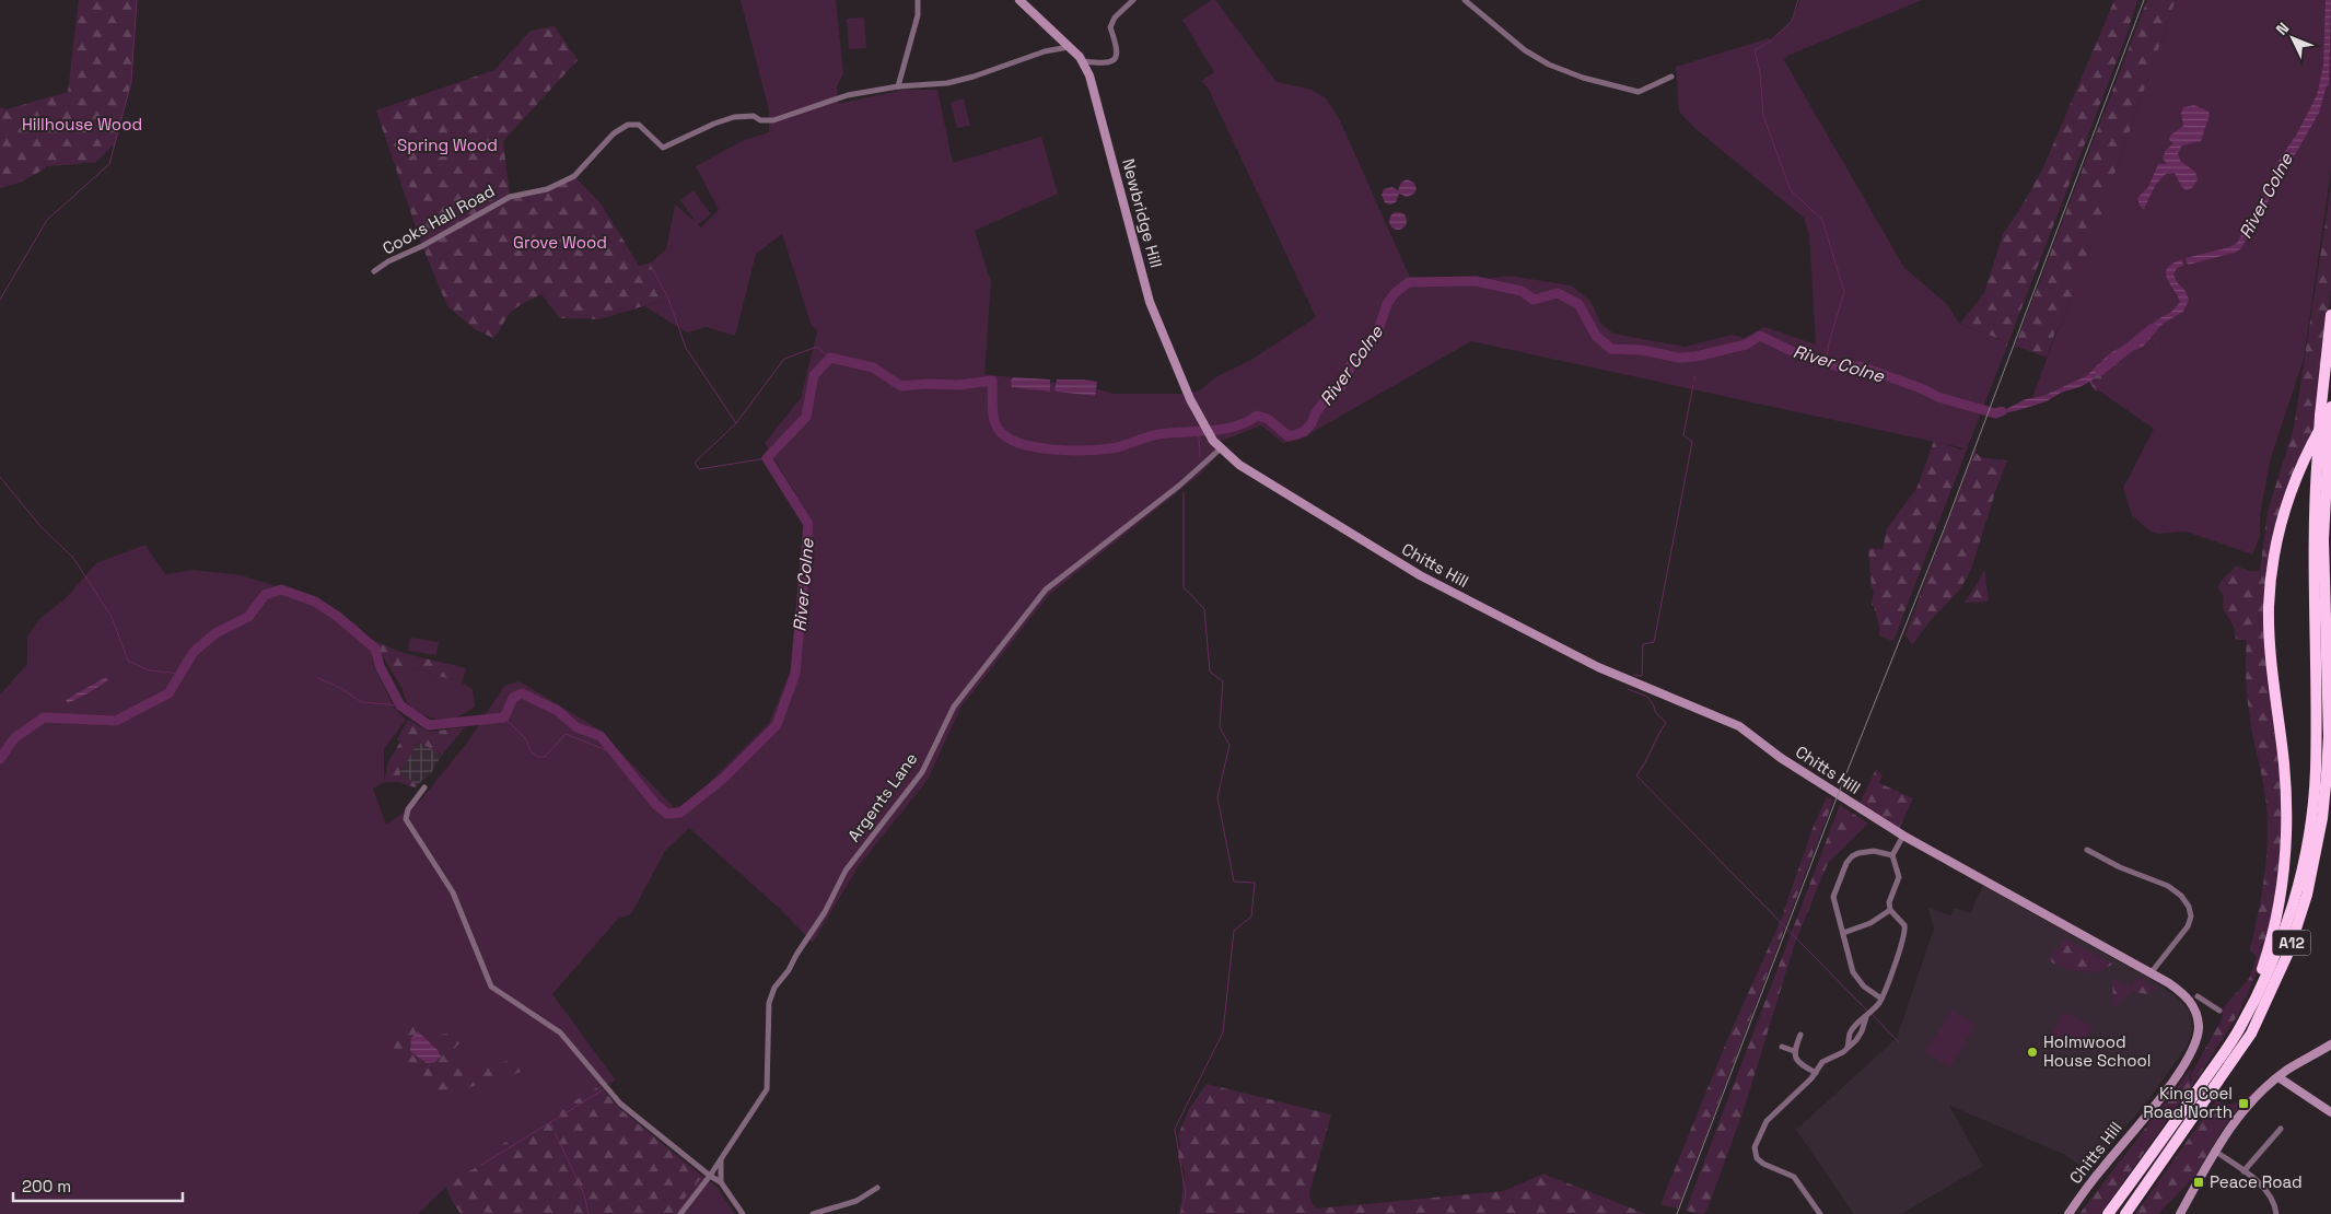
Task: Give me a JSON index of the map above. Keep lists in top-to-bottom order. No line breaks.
{"streets":{"highway":["A12"],"street":["Newbridge Hill","Cooks Hall Road","Chitts Hill","Argents Lane"]},"crossings":[["Newbridge Hill","Cooks Hall Road"],["Newbridge Hill","Chitts Hill"],["Newbridge Hill","Argents Lane"],["Chitts Hill","Argents Lane"]],"water":["River Colne"],"parks":["Hillhouse Wood","Spring Wood","Grove Wood"],"places":{"other":["Holmwood House School"],"transit":["King Coel Road North","Peace Road"]},"scale_bar":"200 m","north":"top left"}
